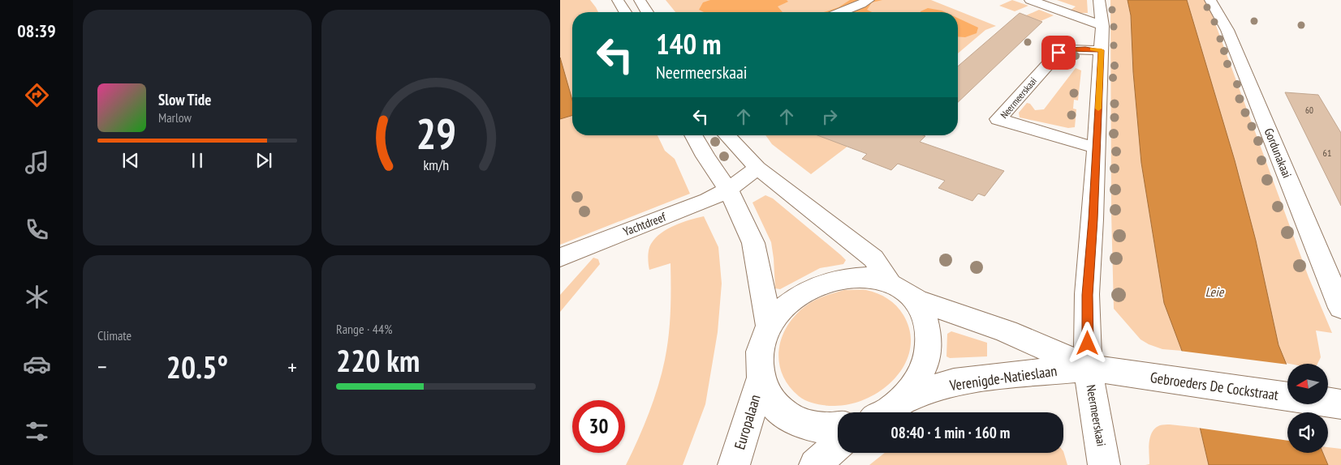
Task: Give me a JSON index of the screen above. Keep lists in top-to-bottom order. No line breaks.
{"streets":{"street":["Neermeerskaai","Gordunakaai","Yachtdreef","Verenigde-Natieslaan","Gebroeders De Cockstraat","Europalaan"]},"crossings":[["Neermeerskaai","Verenigde-Natieslaan"],["Neermeerskaai","Gebroeders De Cockstraat"],["Verenigde-Natieslaan","Gebroeders De Cockstraat"],["Verenigde-Natieslaan","Europalaan"]],"water":["Leie"],"house_numbers":["60","61"],"north":"left","page":{"tabs":"08:39","turn":["140 m","Neermeerskaai"],"song":["Slow Tide","Marlow"],"tile":["Climate",["Range · 44%","220 km"]],"heat":["−","20.5°","+"],"limit":"30","trip":"08:40 · 1 min · 160 m","gauge":["29","km/h"]}}
